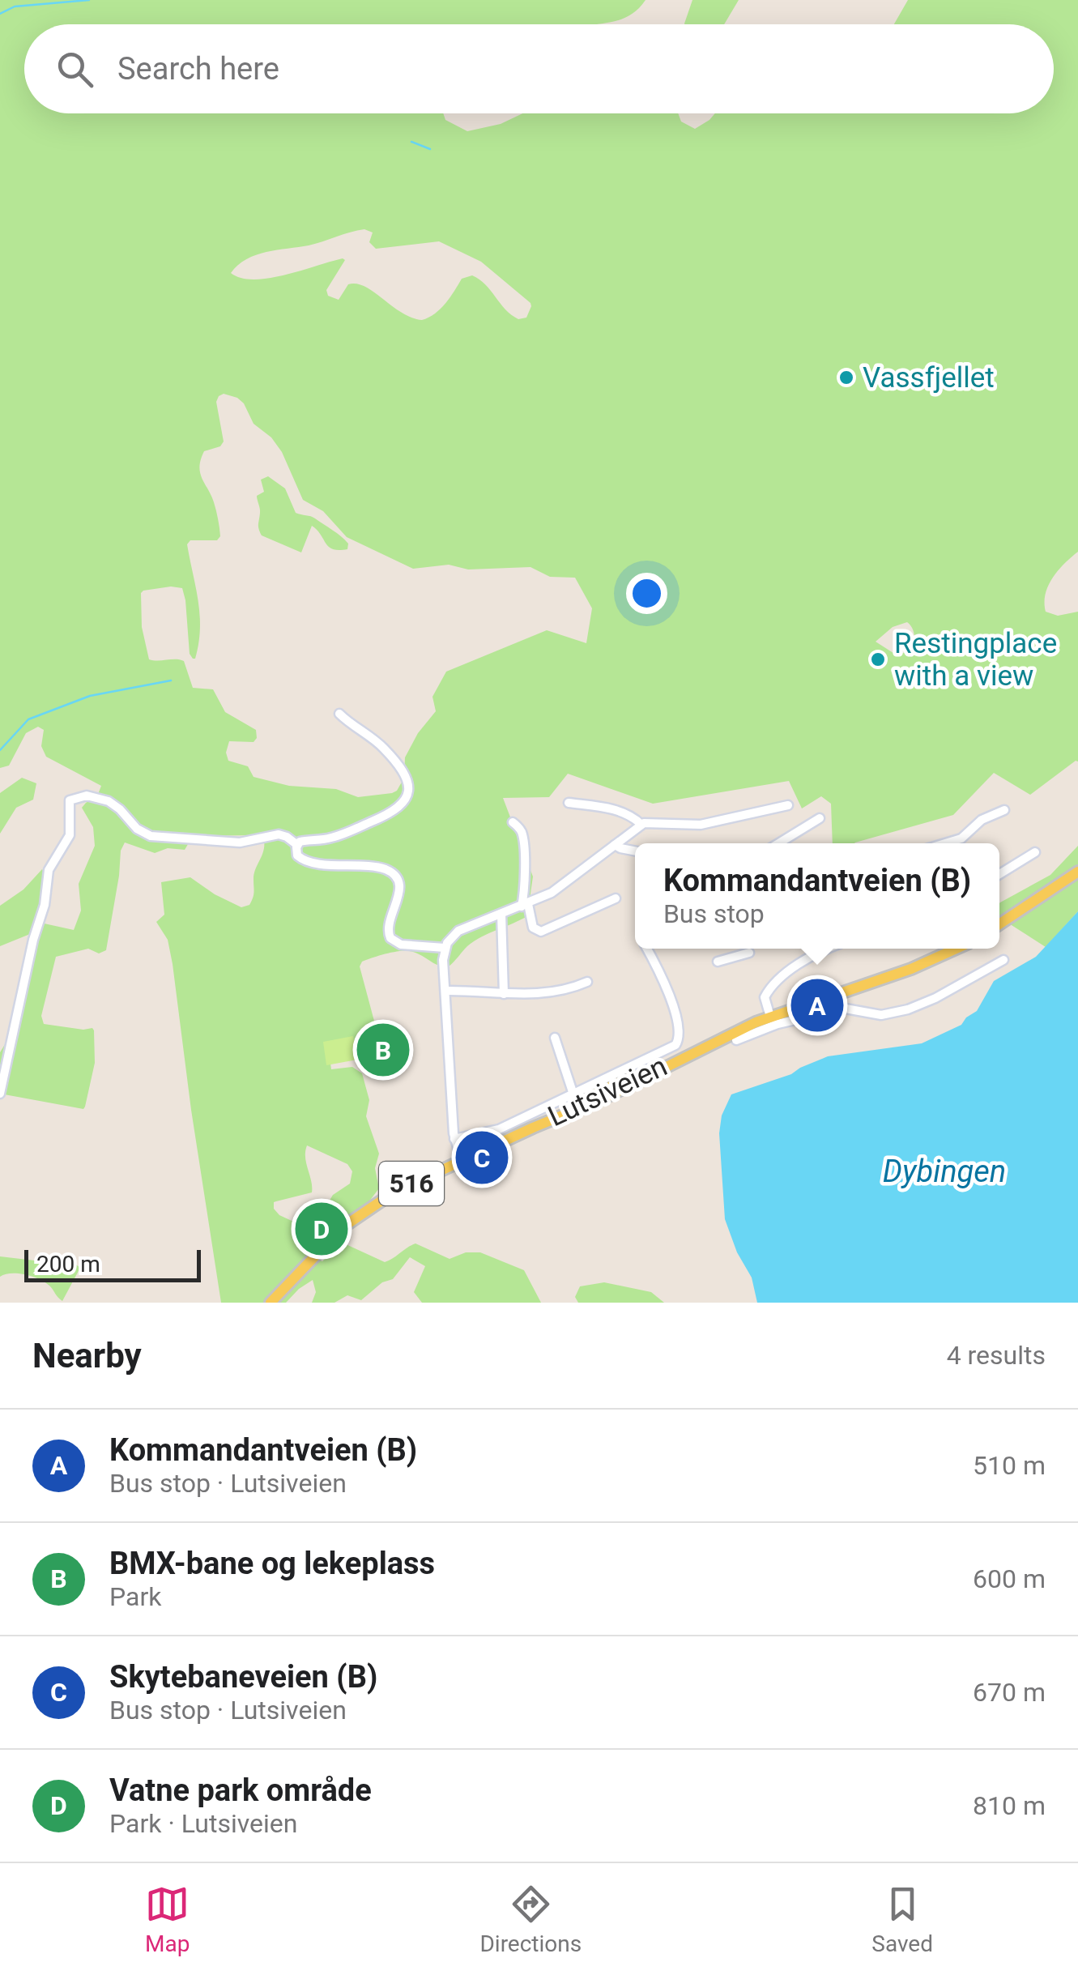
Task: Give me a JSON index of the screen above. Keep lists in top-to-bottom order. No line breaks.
{"streets":{"main road":["Lutsiveien","516"]},"water":["Dybingen"],"places":["Vassfjellet","Restingplace with a view"],"scale_bar":"200 m","page":{"search":"Search here","popup":["Kommandantveien (B)","Bus stop"],"pins":["A","B","C","D"],"scale":"200 m","heading":["Nearby","4 results"],"list":[{"mark":"A","name":"Kommandantveien (B)","note":"Bus stop · Lutsiveien","value":"510 m"},{"mark":"B","name":"BMX-bane og lekeplass","note":"Park","value":"600 m"},{"mark":"C","name":"Skytebaneveien (B)","note":"Bus stop · Lutsiveien","value":"670 m"},{"mark":"D","name":"Vatne park område","note":"Park · Lutsiveien","value":"810 m"}],"nav":["Map","Directions","Saved"]}}
